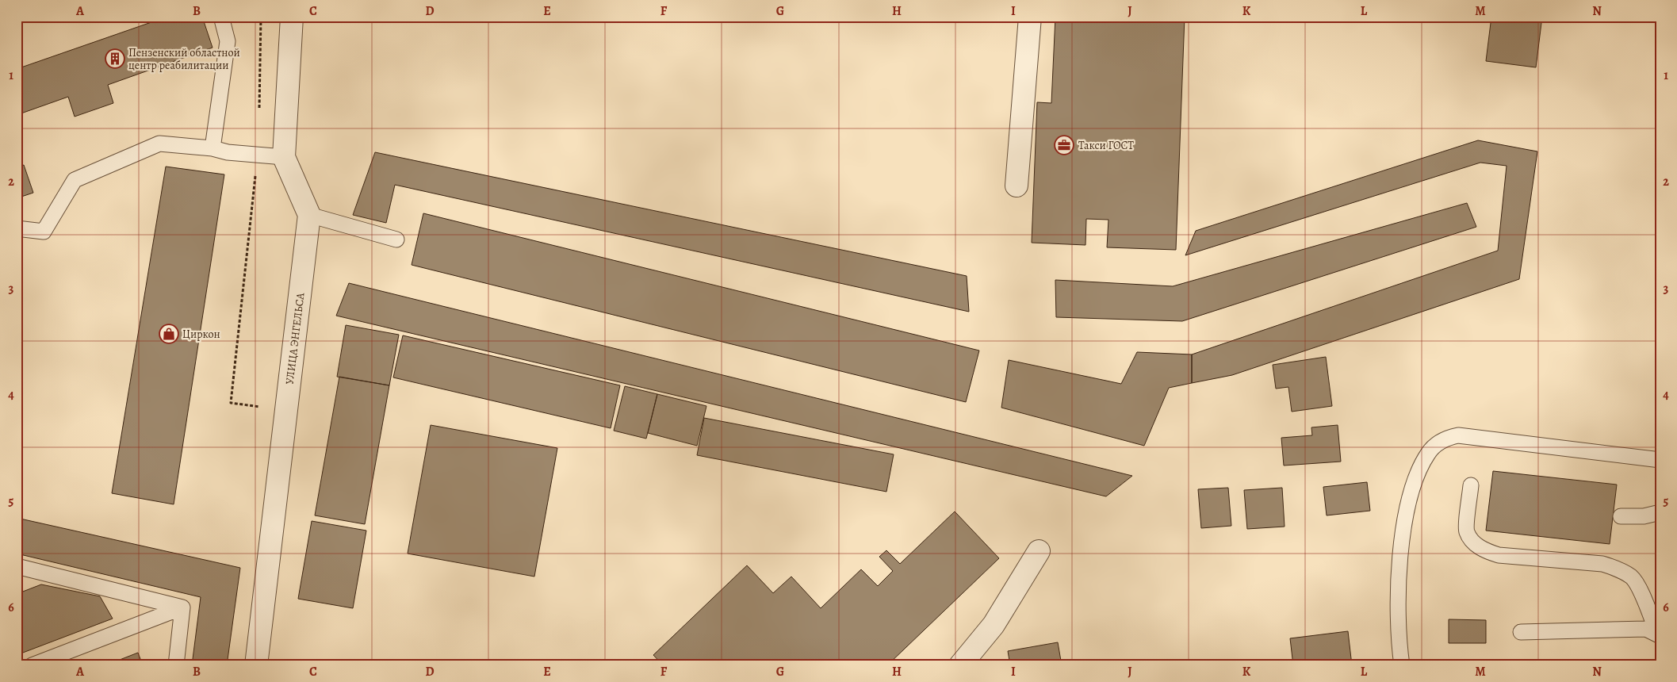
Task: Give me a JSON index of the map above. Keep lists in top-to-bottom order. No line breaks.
{"streets":{"street":["УЛИЦА ЭНГЕЛЬСА"]},"places":{"building":["Пензенский областной центр реабилитации"],"office":["Такси ГОСТ"],"shop":["Циркон"]},"grid":{"columns":["A","B","C","D","E","F","G","H","I","J","K","L","M","N"],"rows":["1","2","3","4","5","6"]}}
